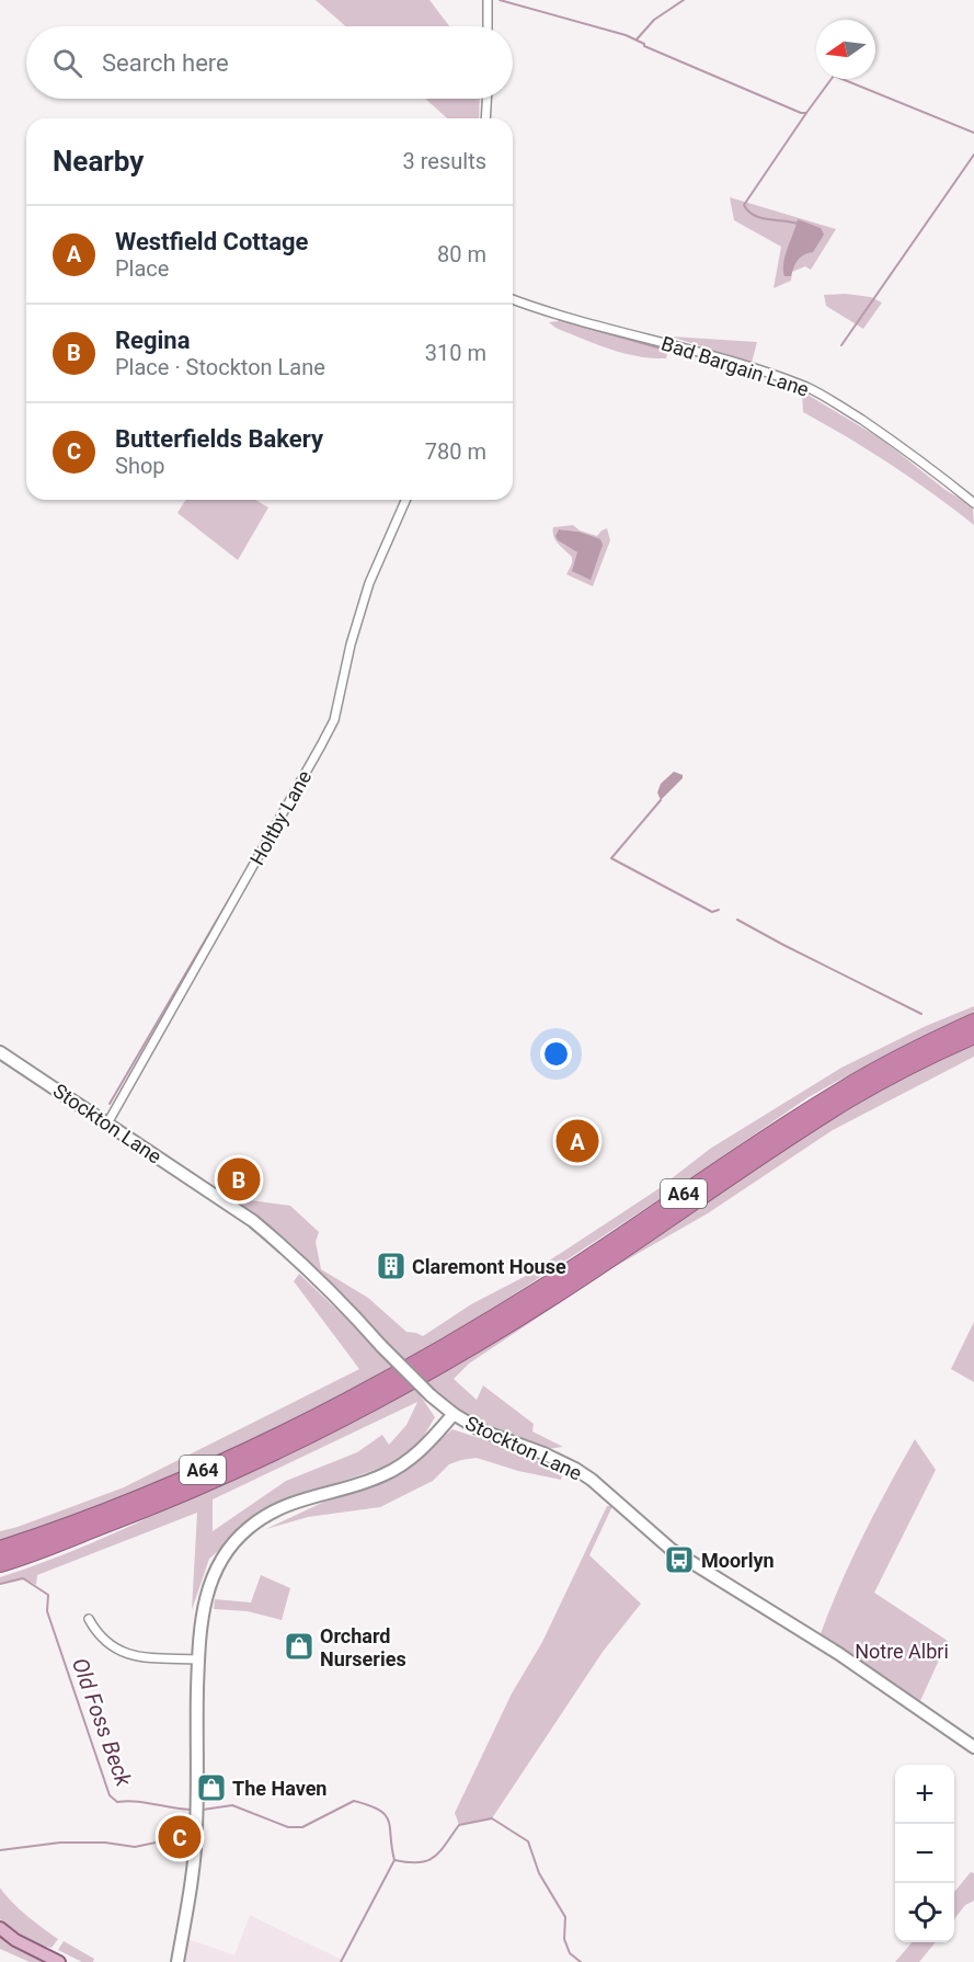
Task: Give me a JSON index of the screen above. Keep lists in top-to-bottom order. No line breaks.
{"streets":{"highway":["A64"],"street":["Bad Bargain Lane","Holtby Lane","Stockton Lane"]},"crossings":[["Holtby Lane","Stockton Lane"]],"water":["Old Foss Beck"],"parks":["Notre Albri"],"places":{"building":["Claremont House"],"bus stop":["Moorlyn"],"shop":["Orchard Nurseries","The Haven"]},"north":"left","page":{"search":"Search here","heading":["Nearby","3 results"],"list":[{"mark":"A","name":"Westfield Cottage","note":"Place","value":"80 m"},{"mark":"B","name":"Regina","note":"Place · Stockton Lane","value":"310 m"},{"mark":"C","name":"Butterfields Bakery","note":"Shop","value":"780 m"}],"pins":["A","B","C"],"map_buttons":["+","−"]}}
